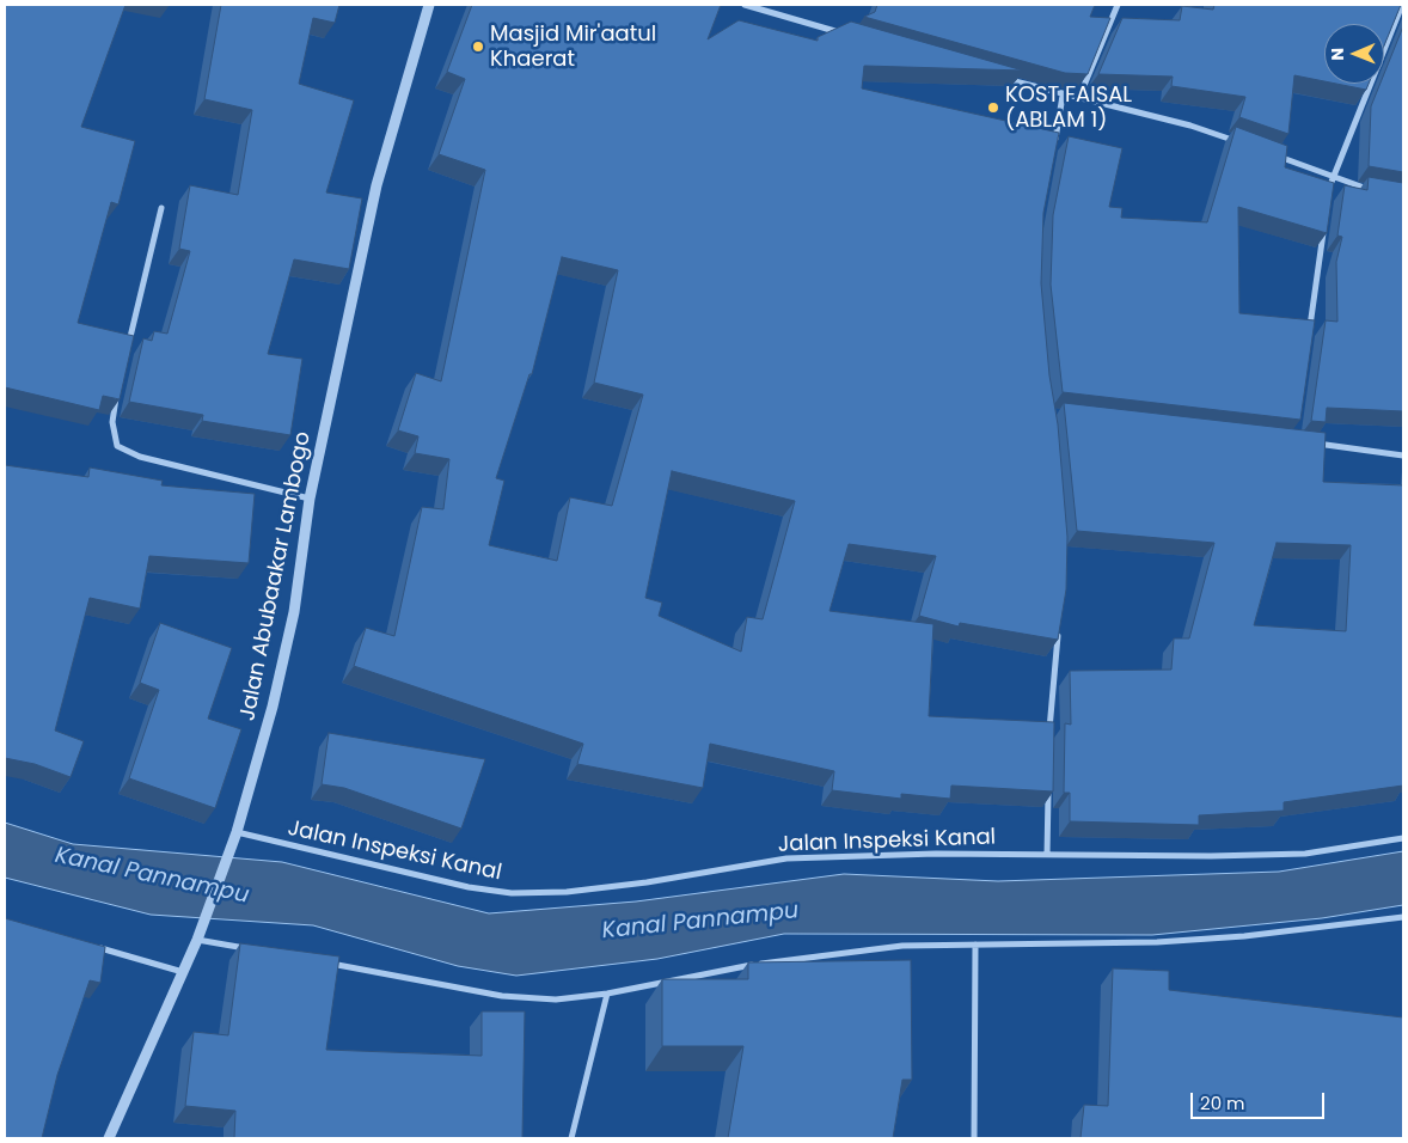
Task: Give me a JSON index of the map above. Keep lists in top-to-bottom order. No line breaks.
{"streets":{"street":["Jalan Abubaakar Lambogo","Jalan Inspeksi Kanal"]},"crossings":[["Jalan Abubaakar Lambogo","Jalan Inspeksi Kanal"]],"water":["Kanal Pannampu"],"places":["Masjid Mir'aatul Khaerat","KOST FAISAL (ABLAM 1)"],"scale_bar":"20 m","north":"left"}
